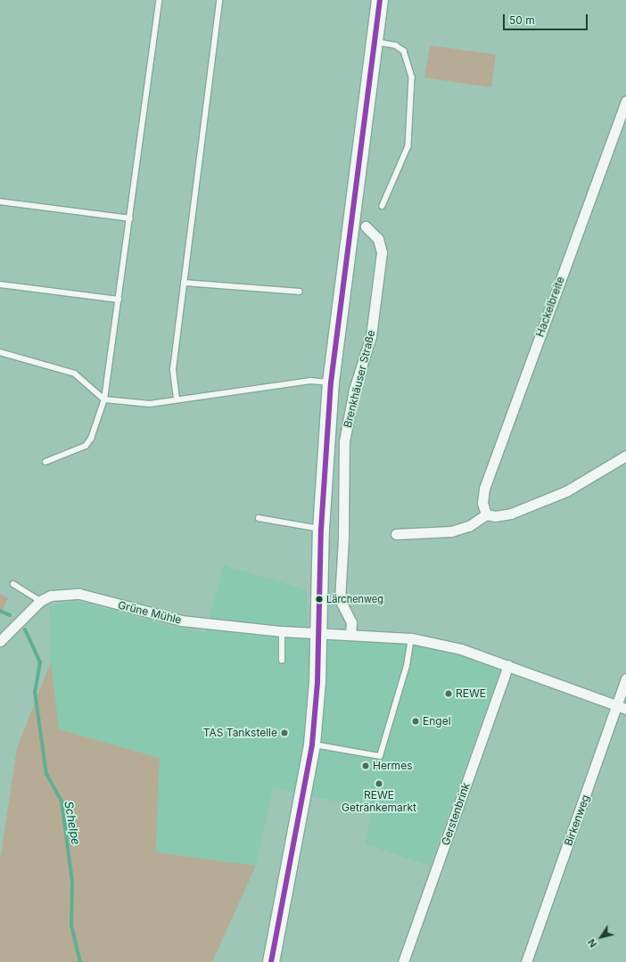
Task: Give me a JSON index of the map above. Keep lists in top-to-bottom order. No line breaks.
{"streets":{"main road":["Brenkhäuser Straße"],"street":["Hackelbreite","Grüne Mühle","Gerstenbrink","Birkenweg"]},"crossings":[["Brenkhäuser Straße","Grüne Mühle"]],"water":["Schelpe"],"places":["Lärchenweg","REWE","Engel","TAS Tankstelle","Hermes","REWE Getränkemarkt"],"scale_bar":"50 m","north":"bottom left"}
